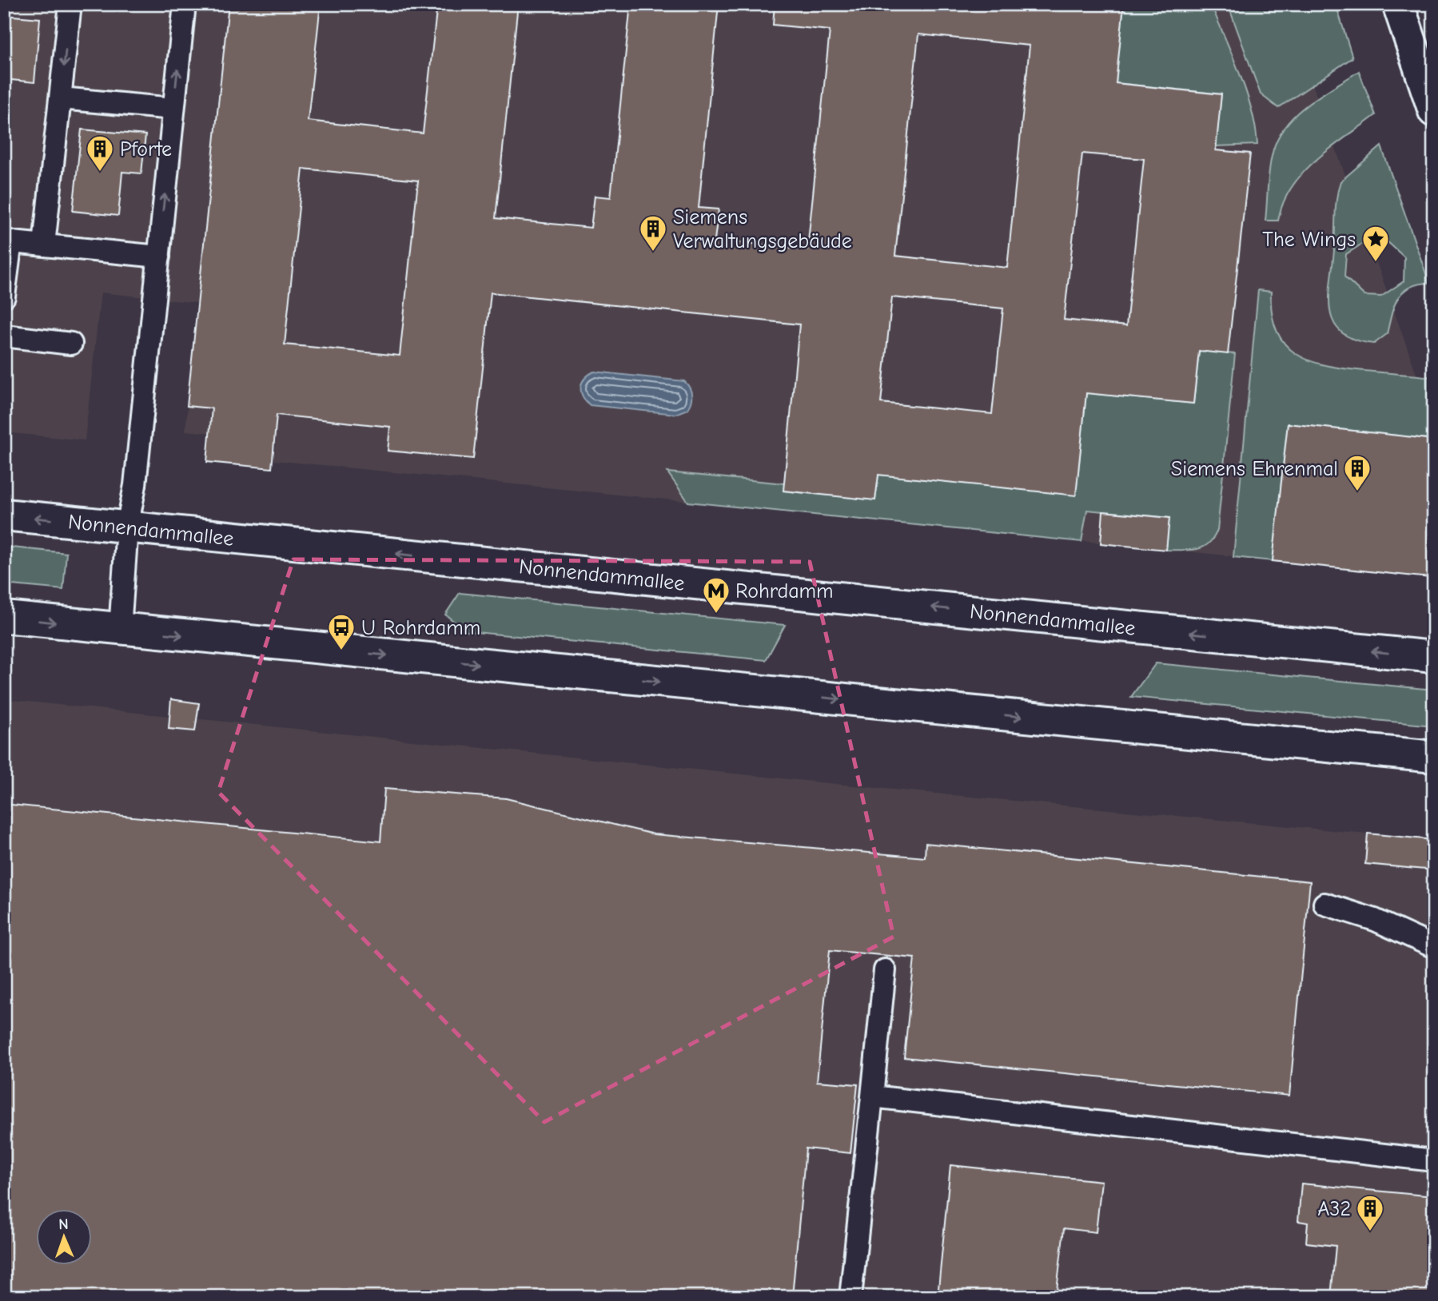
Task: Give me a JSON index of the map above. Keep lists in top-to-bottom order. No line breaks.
{"streets":{"main road":["Nonnendammallee"]},"places":{"building":["Pforte","Siemens Verwaltungsgebäude","Siemens Ehrenmal","A32"],"place":["The Wings"],"metro station":["Rohrdamm"],"bus stop":["U Rohrdamm"]},"north":"top"}
